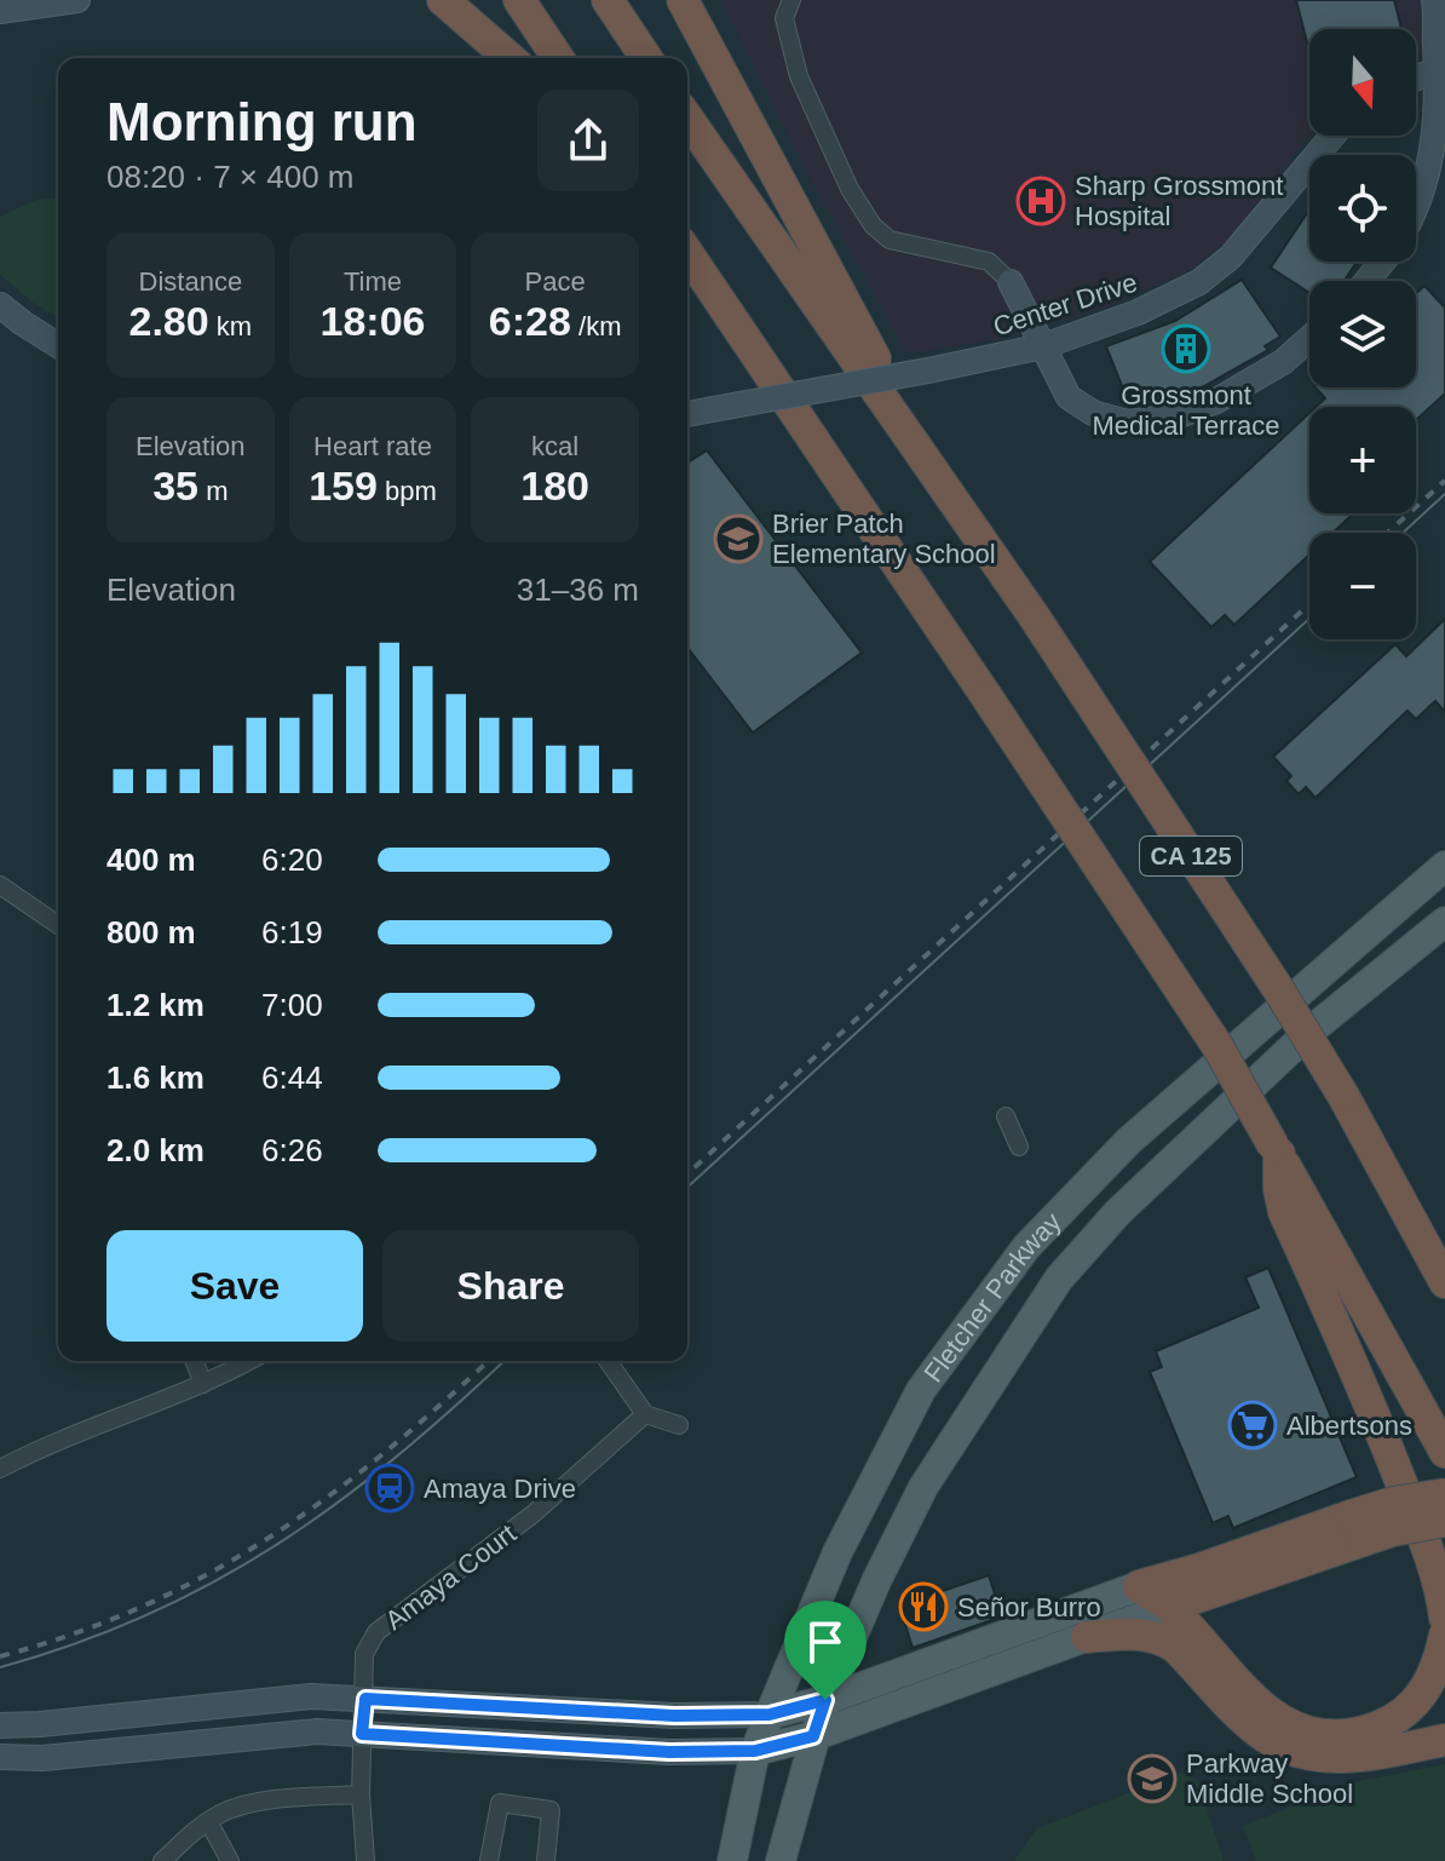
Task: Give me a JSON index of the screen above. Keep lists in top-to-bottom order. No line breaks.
{"streets":{"highway":["CA 125"],"main road":["Fletcher Parkway"],"street":["Center Drive","Amaya Court"]},"places":{"hospital":["Sharp Grossmont Hospital"],"building":["Grossmont Medical Terrace"],"school or university":["Brier Patch Elementary School","Parkway Middle School"],"supermarket":["Albertsons"],"station":["Amaya Drive"],"restaurant":["Señor Burro"]},"north":"bottom","page":{"map_buttons":["+","−"],"heading":["Morning run","08:20 · 7 × 400 m"],"stats":[["Distance","2.80 km"],["Time","18:06"],["Pace","6:28 /km"],["Elevation","35 m"],["Heart rate","159 bpm"],["kcal","180"]],"chart":["Elevation","31–36 m"],"list":[{"name":"400 m","note":"6:20"},{"name":"800 m","note":"6:19"},{"name":"1.2 km","note":"7:00"},{"name":"1.6 km","note":"6:44"},{"name":"2.0 km","note":"6:26"}],"buttons":["Save","Share"]}}
